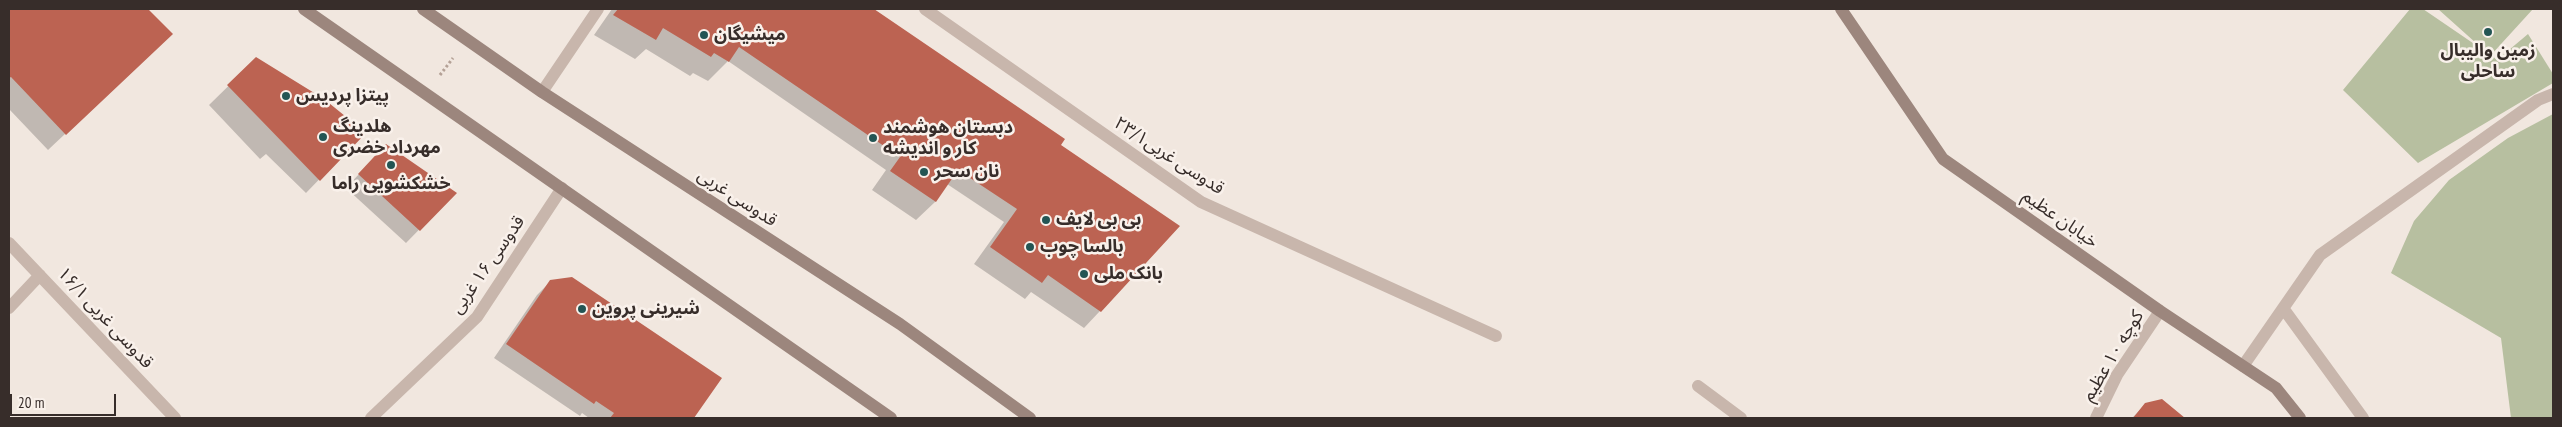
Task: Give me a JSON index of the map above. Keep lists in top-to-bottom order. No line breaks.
{"streets":{"main road":["قدوسی غربی","خیابان عظیم"],"street":["قدوسی غربی۲۳/۱","قدوسی ۱۶ غربی","۱۶/۱ قدوسی غربی","کوچه ۱۰ عظیم"]},"crossings":[["خیابان عظیم","کوچه ۱۰ عظیم"]],"places":["زمین والیبال ساحلی","میشیگان","پیتزا پردیس","هلدینگ مهرداد خضری","دبستان هوشمند کار و اندیشه","خشکشویی راما","نان سحر","بی بی لایف","بالسا چوب","بانک ملی","شیرینی پروین"],"scale_bar":"20 m"}
